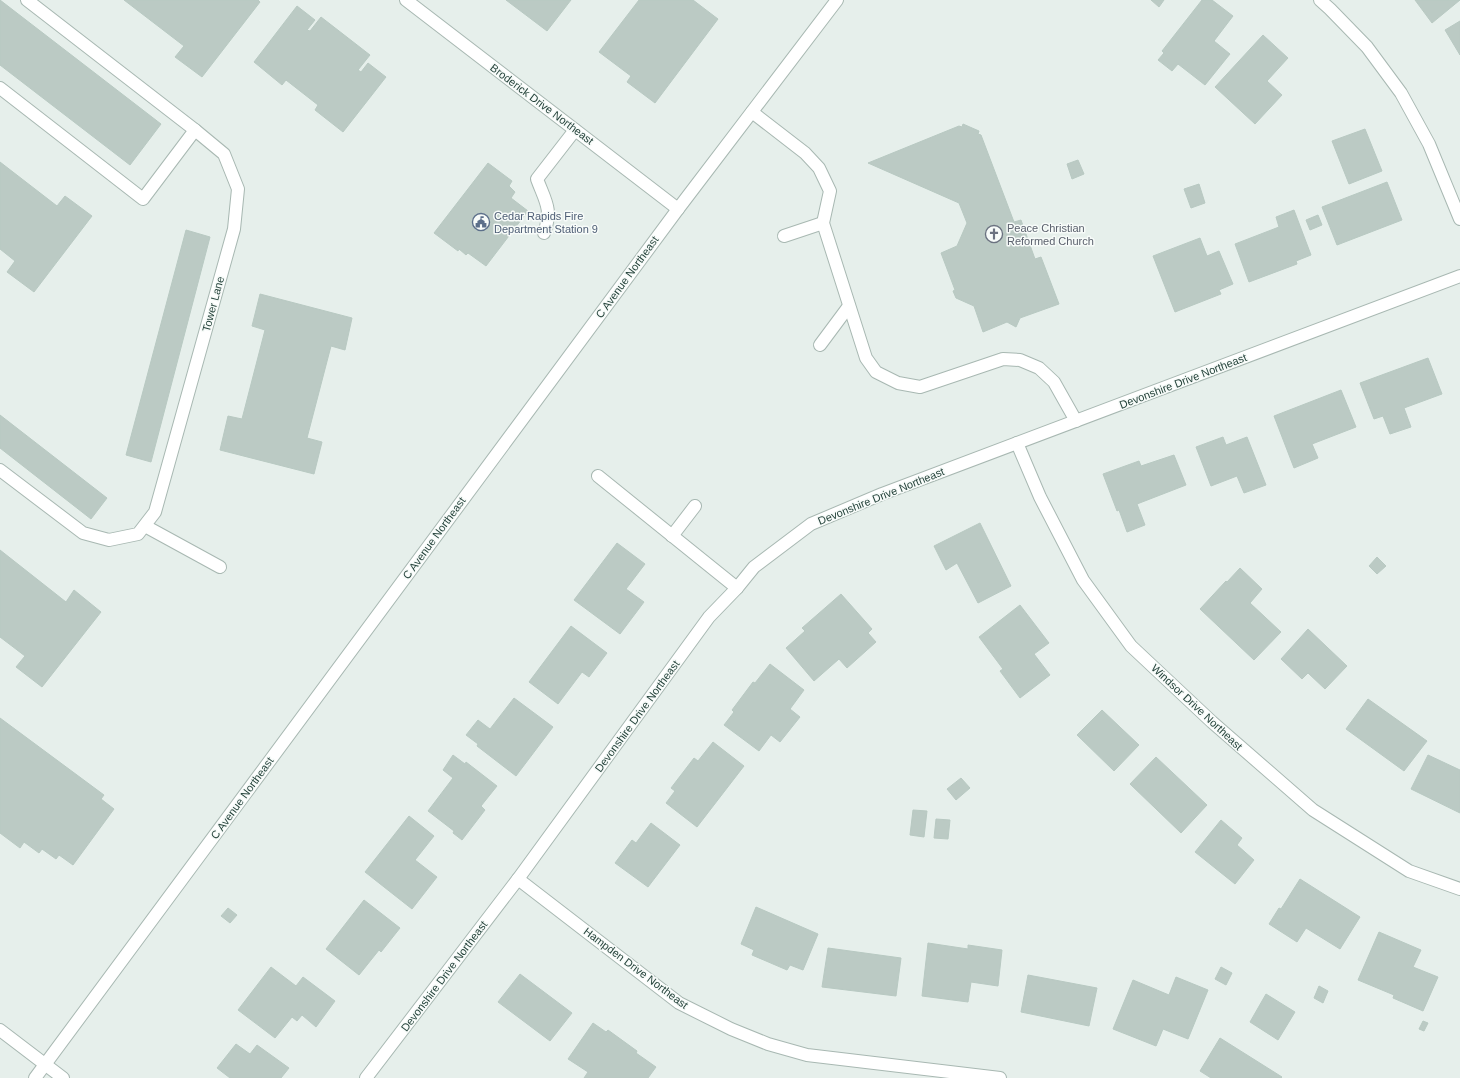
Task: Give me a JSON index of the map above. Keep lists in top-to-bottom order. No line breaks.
{"streets":{"street":["Broderick Drive Northeast","C Avenue Northeast","Tower Lane","Devonshire Drive Northeast","Windsor Drive Northeast","Hampden Drive Northeast"]},"crossings":[["Broderick Drive Northeast","C Avenue Northeast"],["Devonshire Drive Northeast","Windsor Drive Northeast"],["Devonshire Drive Northeast","Hampden Drive Northeast"]],"places":{"public building":["Cedar Rapids Fire Department Station 9"],"church":["Peace Christian Reformed Church"]}}
